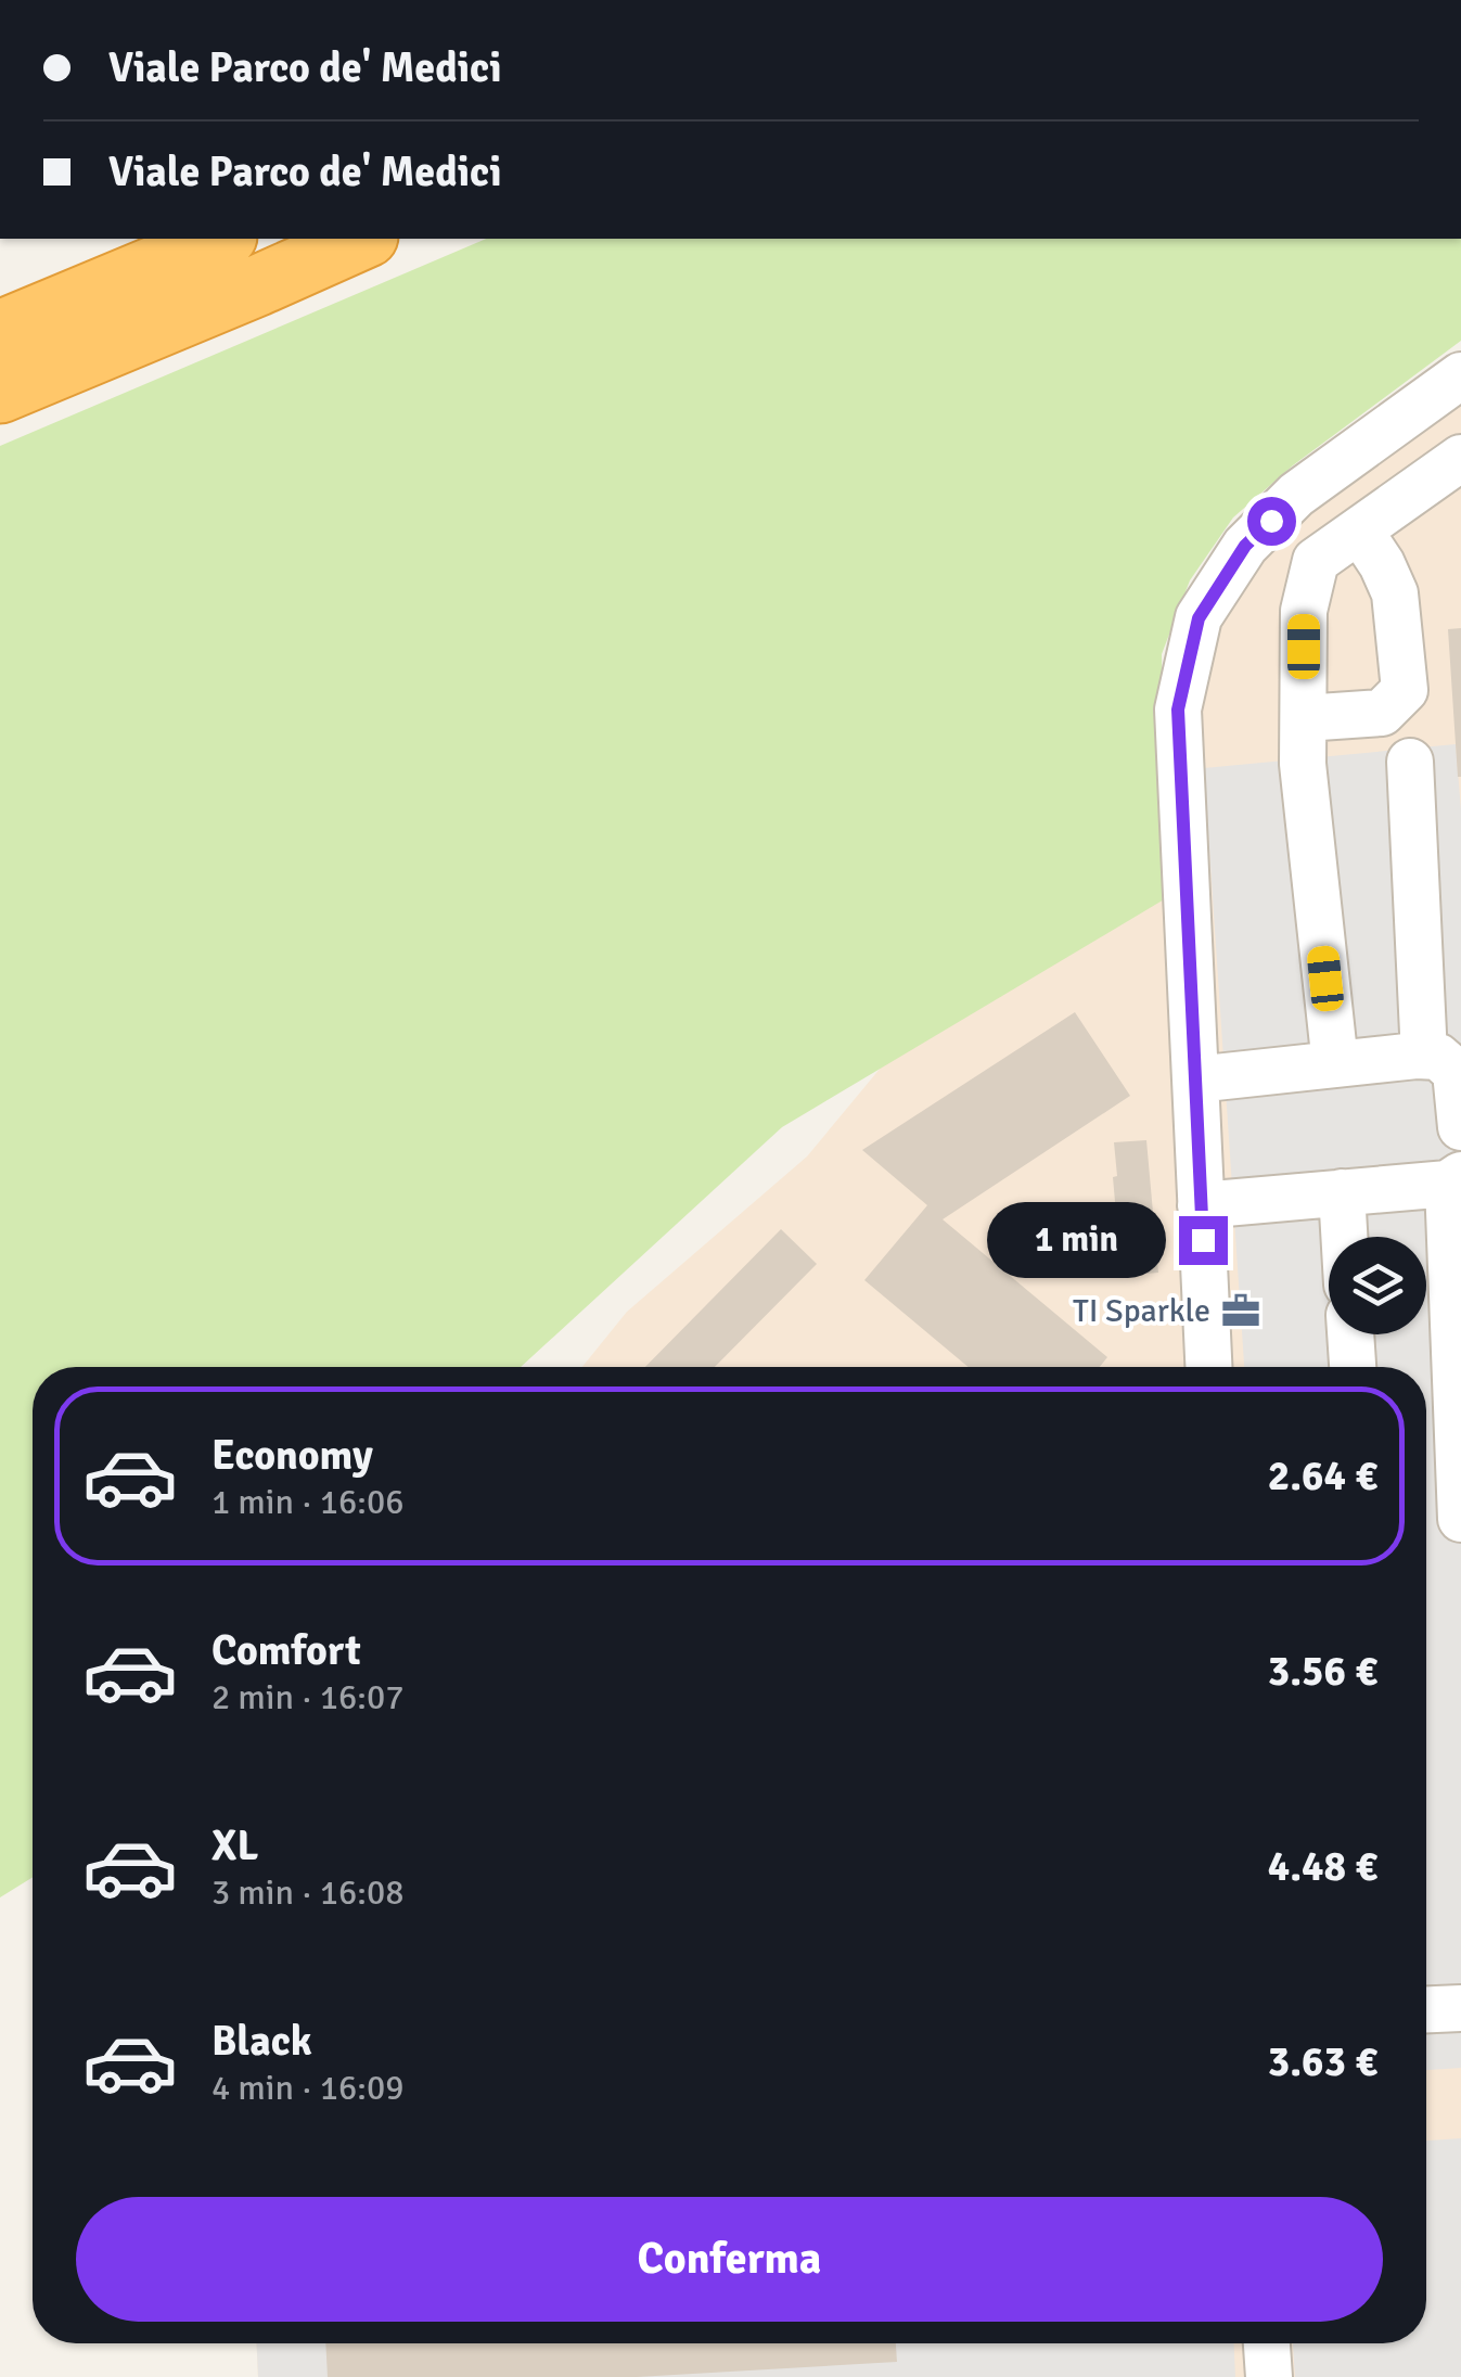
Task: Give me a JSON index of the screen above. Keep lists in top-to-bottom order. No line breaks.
{"places":{"office":["TI Sparkle"]},"page":{"banner":["Viale Parco de' Medici","Viale Parco de' Medici"],"bubble":"1 min","list":[{"name":"Economy","note":"1 min · 16:06","value":"2.64 €"},{"name":"Comfort","note":"2 min · 16:07","value":"3.56 €"},{"name":"XL","note":"3 min · 16:08","value":"4.48 €"},{"name":"Black","note":"4 min · 16:09","value":"3.63 €"}],"buttons":"Conferma"}}
